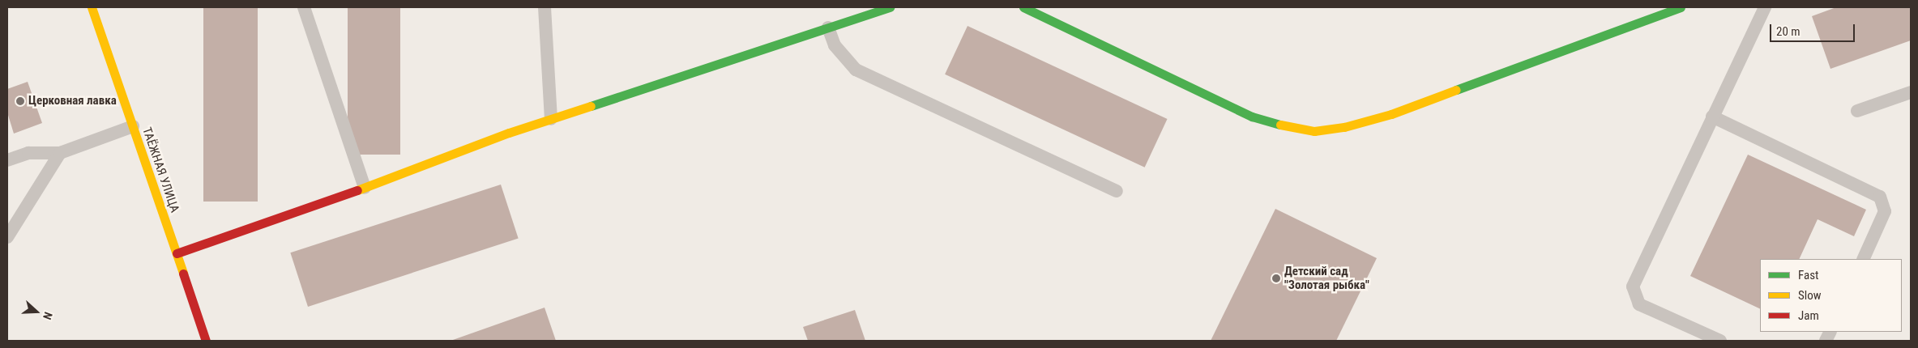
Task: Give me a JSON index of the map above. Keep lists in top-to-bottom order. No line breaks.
{"streets":{"street":["ТАЁЖНАЯ УЛИЦА"]},"places":["Церковная лавка","Детский сад \"Золотая рыбка\""],"legend":["Fast","Slow","Jam"],"scale_bar":"20 m","north":"right"}
